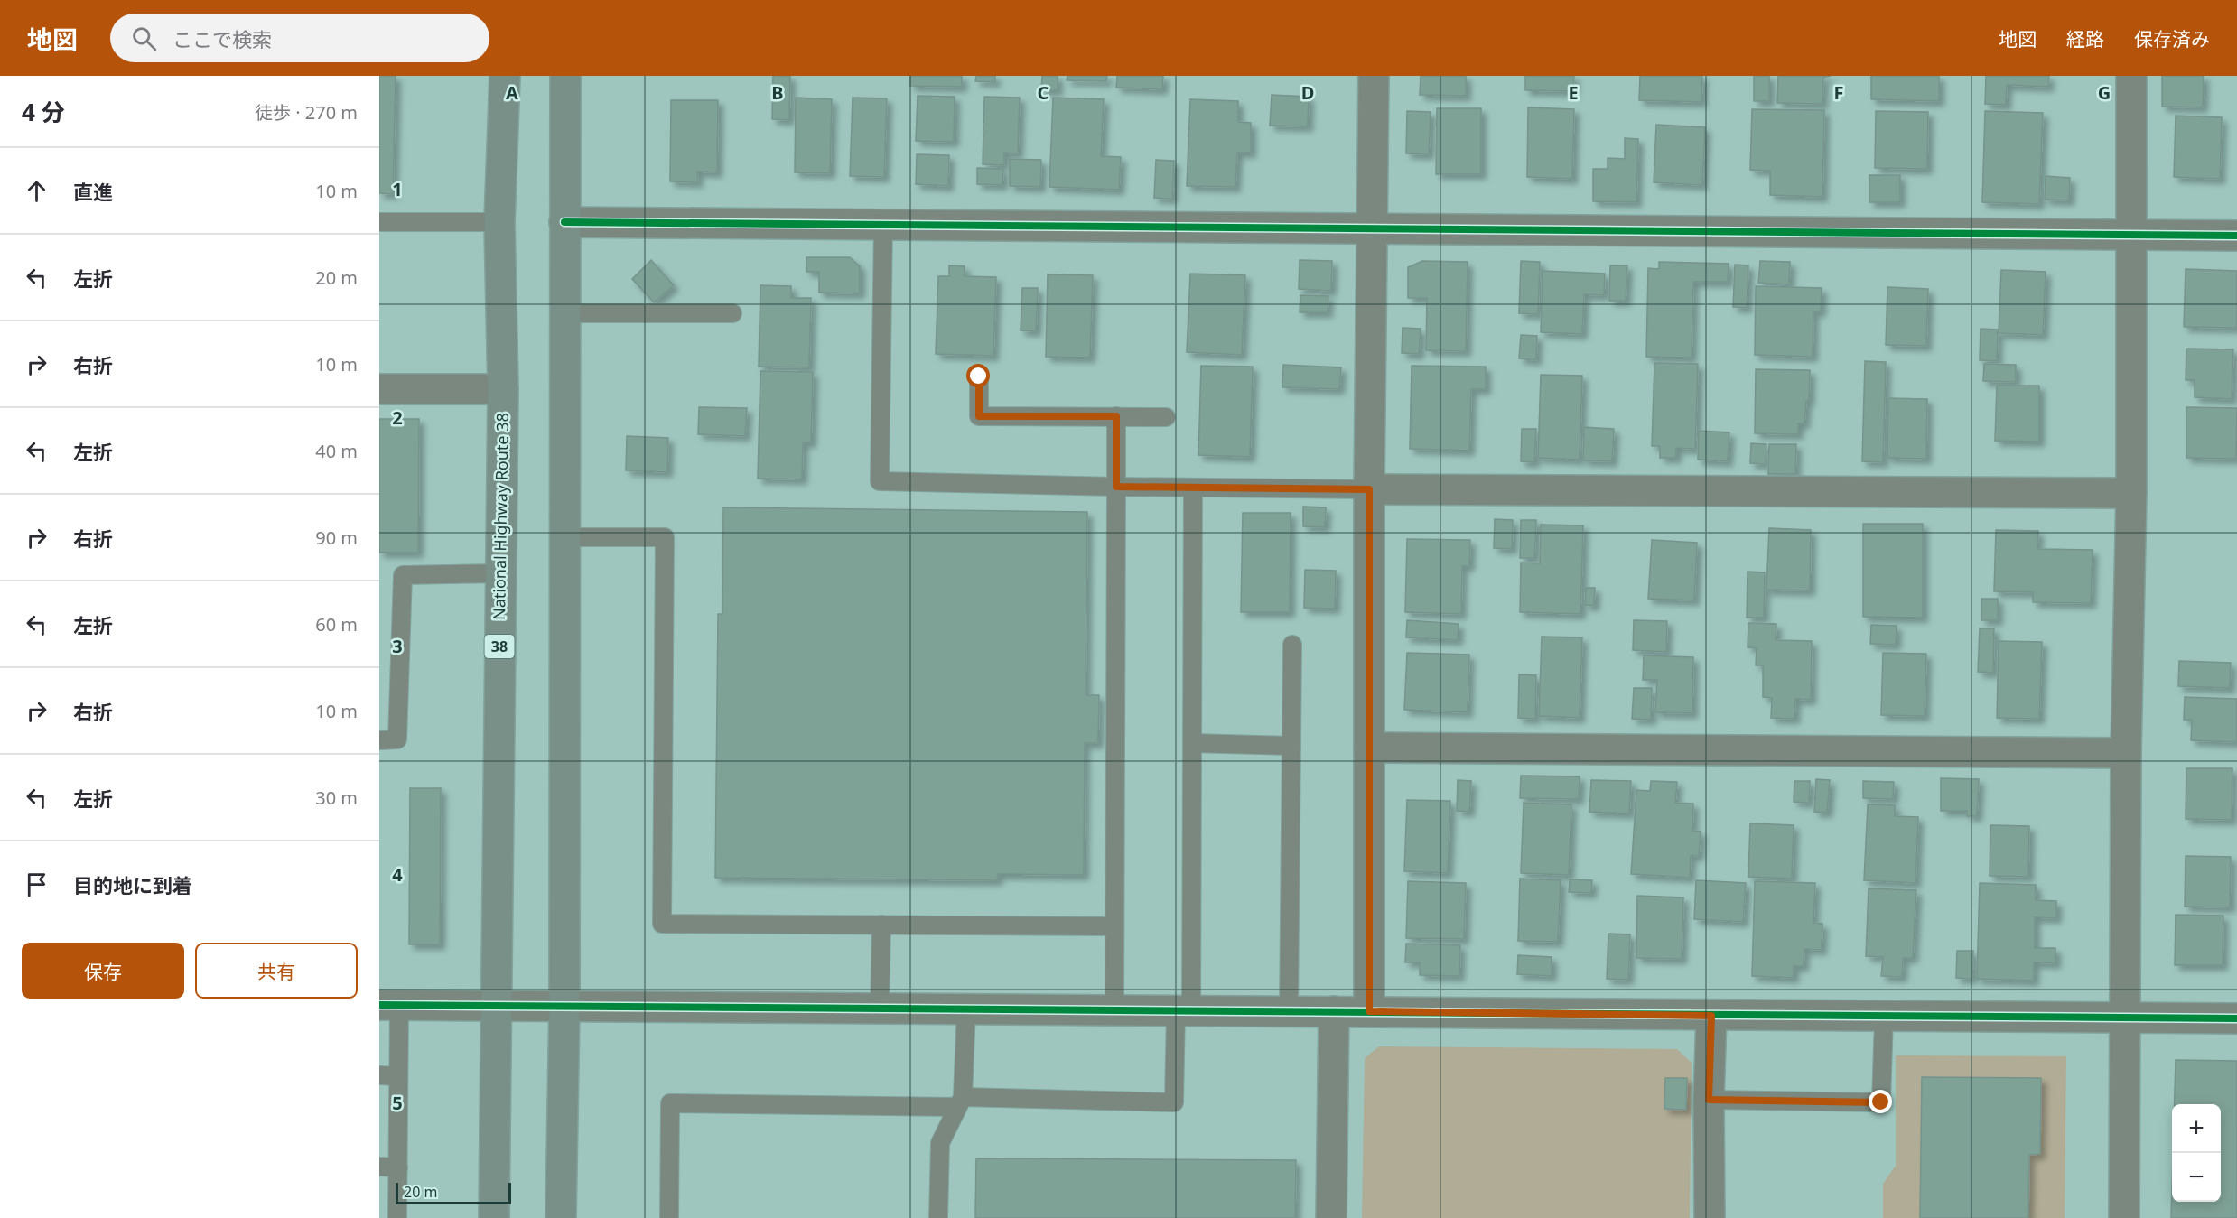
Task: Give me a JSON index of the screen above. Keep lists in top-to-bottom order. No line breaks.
{"streets":{"highway":["National Highway Route 38","38"]},"scale_bar":"20 m","page":{"header":"地図","search":"ここで検索","nav":["地図","経路","保存済み"],"heading":["4 分","徒歩 · 270 m"],"list":[["直進","10 m"],["左折","20 m"],["右折","10 m"],["左折","40 m"],["右折","90 m"],["左折","60 m"],["右折","10 m"],["左折","30 m"],"目的地に到着"],"buttons":["保存","共有"],"map_buttons":["+","−"],"scale":"20 m"},"grid":{"columns":["A","B","C","D","E","F","G"],"rows":["1","2","3","4","5"]}}
